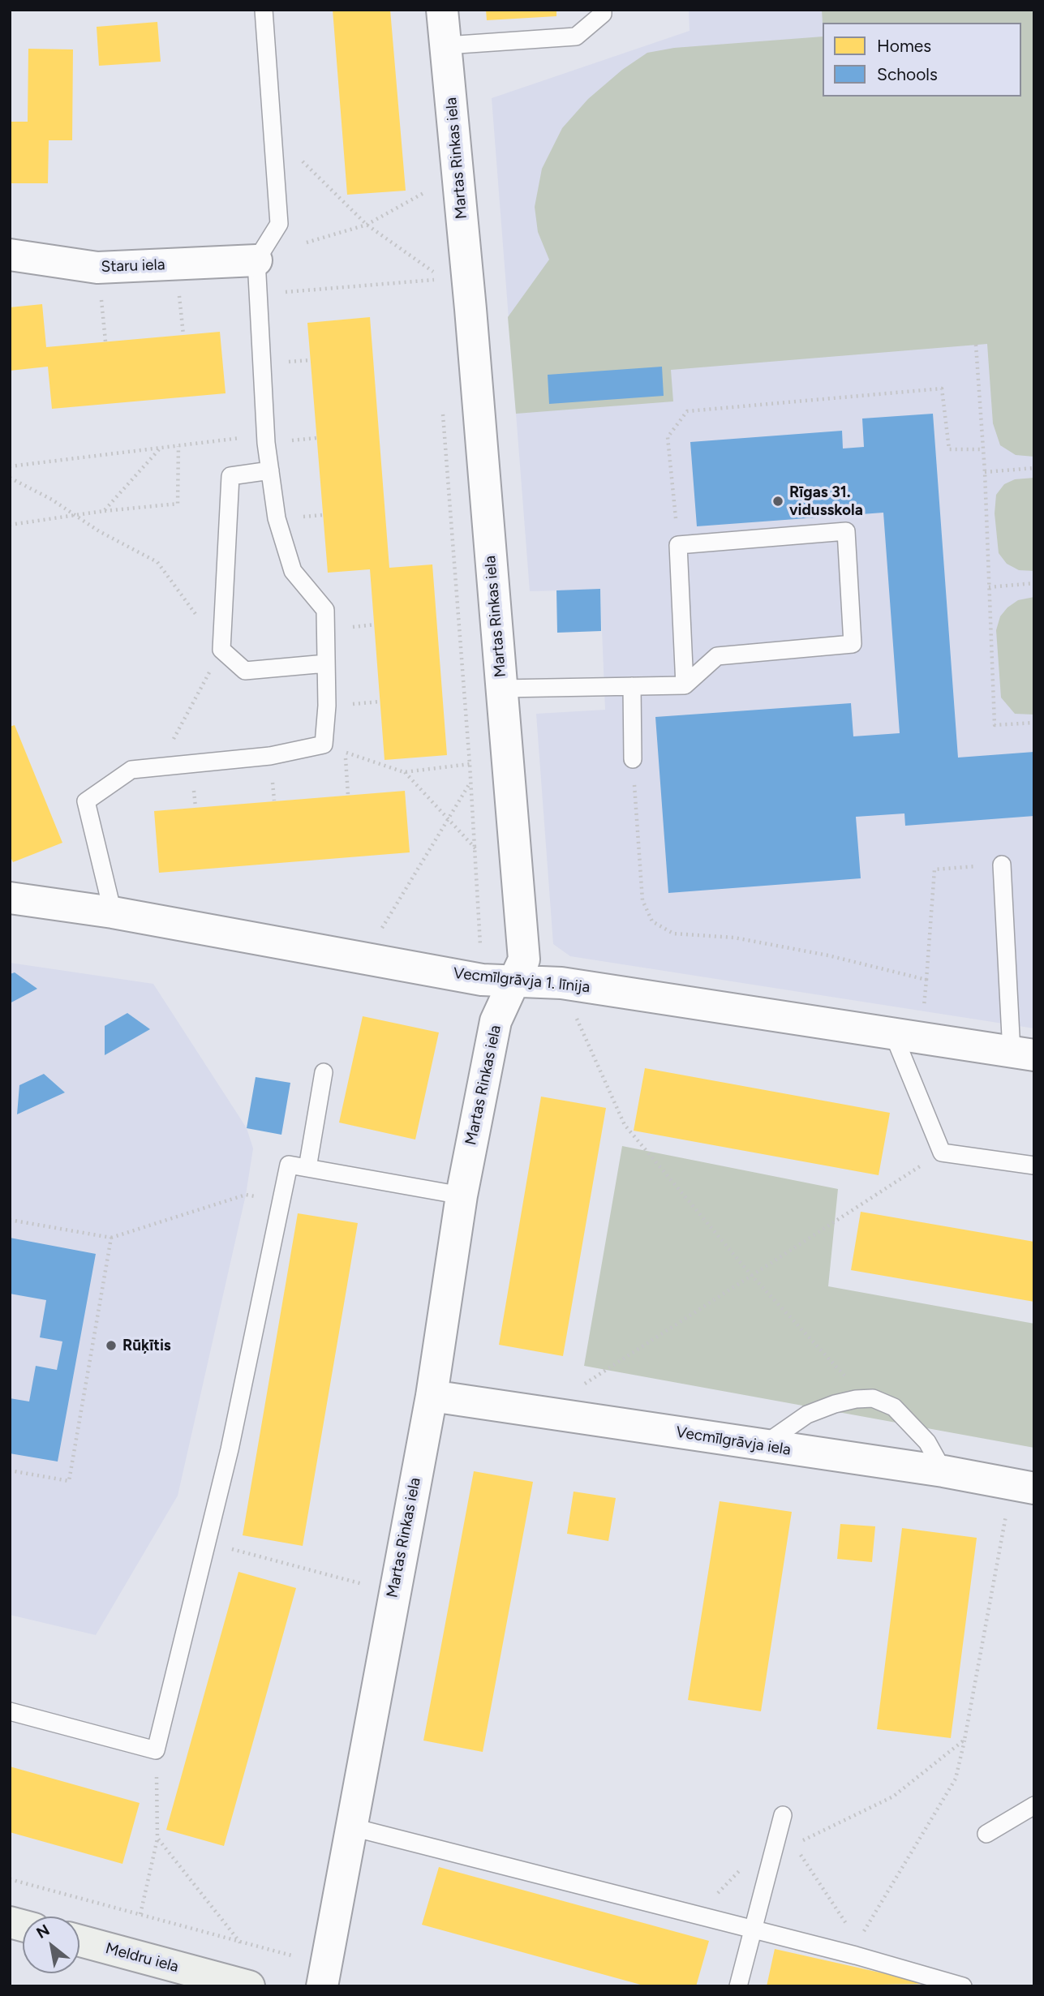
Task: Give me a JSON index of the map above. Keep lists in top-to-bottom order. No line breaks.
{"streets":{"street":["Martas Rinkas iela","Staru iela","Vecmīlgrāvja 1. līnija","Vecmīlgrāvja iela","Meldru iela"]},"crossings":[["Martas Rinkas iela","Vecmīlgrāvja 1. līnija"],["Martas Rinkas iela","Vecmīlgrāvja iela"]],"places":["Rīgas 31. vidusskola","Rūķītis"],"legend":["Homes","Schools"],"north":"top left"}
